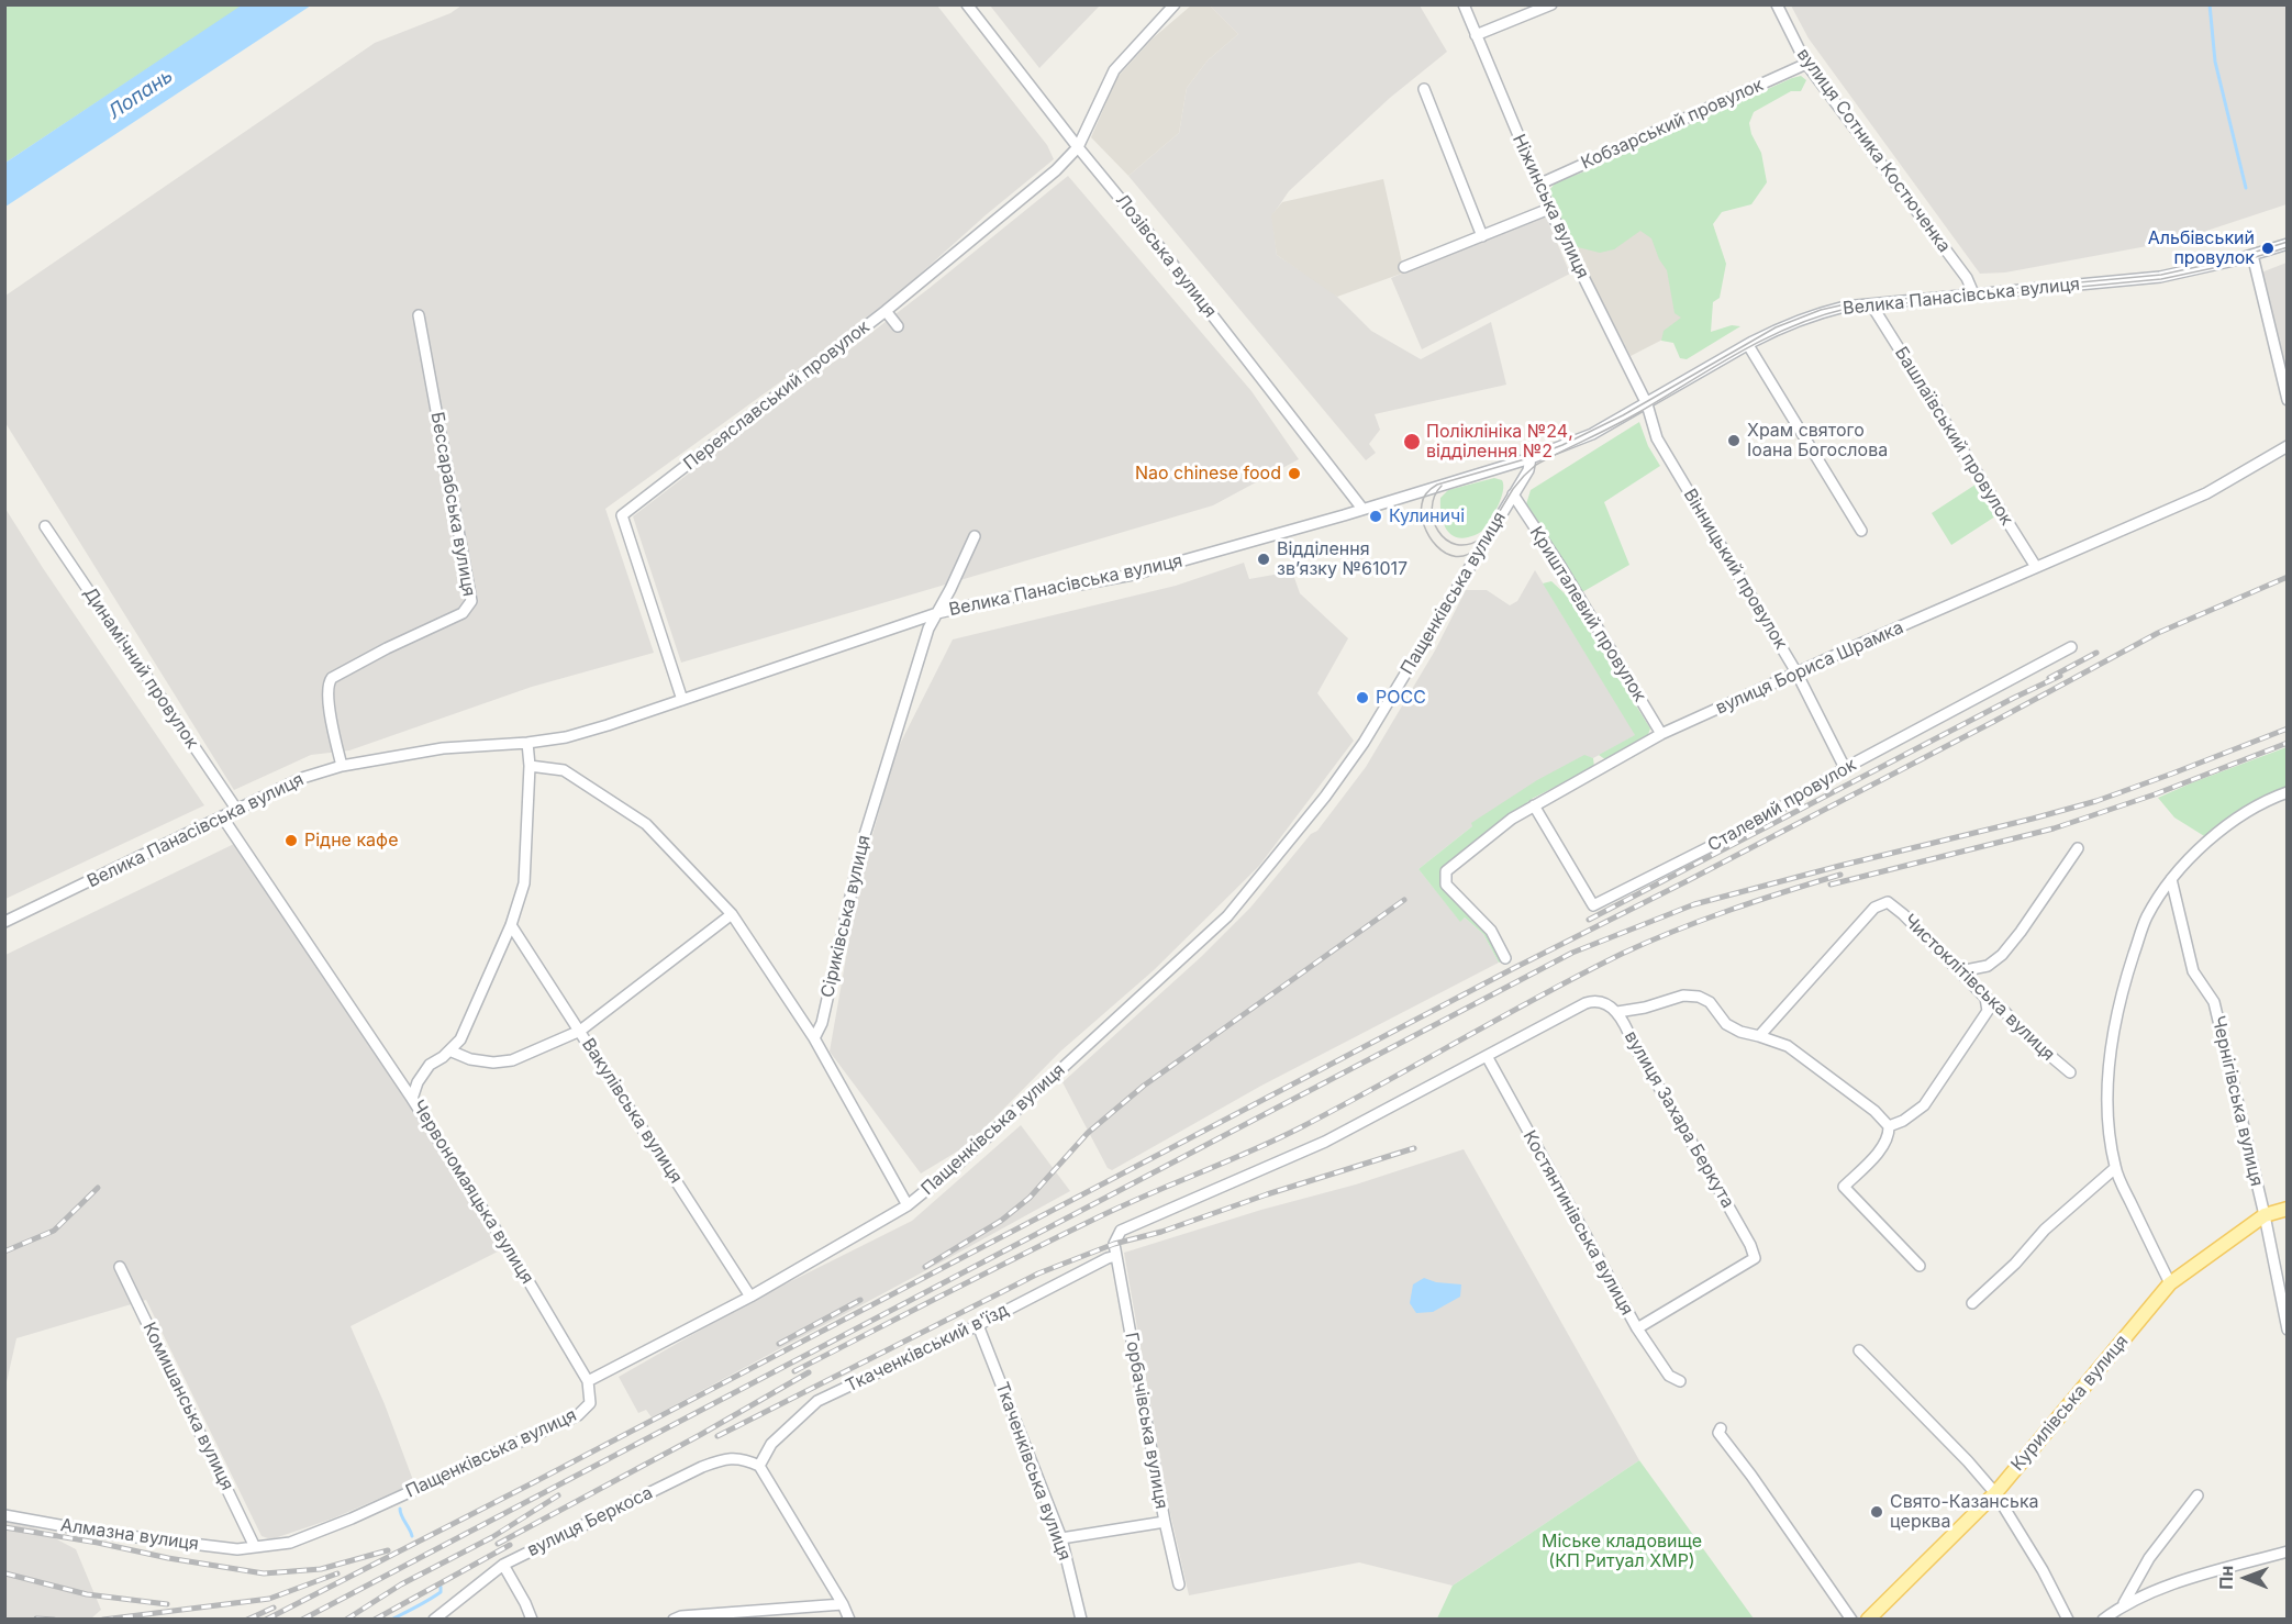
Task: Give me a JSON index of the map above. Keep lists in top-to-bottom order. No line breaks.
{"streets":{"main road":["Курилівська вулиця"],"street":["Кобзарський провулок","вулиця Сотника Костюченка","Ніжинська вулиця","Лозівська вулиця","Велика Панасівська вулиця","Переяславський провулок","Башлаївський провулок","Бессарабська вулиця","Вінницький провулок","Пащенківська вулиця","Кришталевий провулок","Динамічний провулок","вулиця Бориса Шрамка","Сталевий провулок","Сіриківська вулиця","Чистоклітівська вулиця","Чернігівська вулиця","Вакулівська вулиця","вулиця Захара Беркута","Червономаяцька вулиця","Костянтинівська вулиця","Ткаченківський в'їзд","Комишанська вулиця","Горбачівська вулиця","Ткаченківська вулиця","вулиця Беркоса","Алмазна вулиця"]},"crossings":[["Кобзарський провулок","вулиця Сотника Костюченка"],["Кобзарський провулок","Ніжинська вулиця"],["вулиця Сотника Костюченка","Велика Панасівська вулиця"],["Ніжинська вулиця","Велика Панасівська вулиця"],["Ніжинська вулиця","Вінницький провулок"],["Лозівська вулиця","Велика Панасівська вулиця"],["Лозівська вулиця","Переяславський провулок"],["Велика Панасівська вулиця","Переяславський провулок"],["Велика Панасівська вулиця","Башлаївський провулок"],["Велика Панасівська вулиця","Бессарабська вулиця"],["Велика Панасівська вулиця","Вінницький провулок"],["Велика Панасівська вулиця","Пащенківська вулиця"],["Велика Панасівська вулиця","Динамічний провулок"],["Велика Панасівська вулиця","Сіриківська вулиця"],["Велика Панасівська вулиця","Червономаяцька вулиця"],["Башлаївський провулок","вулиця Бориса Шрамка"],["Вінницький провулок","вулиця Бориса Шрамка"],["Вінницький провулок","Сталевий провулок"],["Пащенківська вулиця","Кришталевий провулок"],["Пащенківська вулиця","Вакулівська вулиця"],["Пащенківська вулиця","Червономаяцька вулиця"],["Пащенківська вулиця","Комишанська вулиця"],["Пащенківська вулиця","Алмазна вулиця"],["Кришталевий провулок","вулиця Бориса Шрамка"],["вулиця Бориса Шрамка","Сталевий провулок"],["Чернігівська вулиця","Курилівська вулиця"],["Вакулівська вулиця","Червономаяцька вулиця"],["вулиця Захара Беркута","Костянтинівська вулиця"],["Ткаченківський в'їзд","Горбачівська вулиця"],["Ткаченківський в'їзд","Ткаченківська вулиця"],["Ткаченківський в'їзд","вулиця Беркоса"],["Комишанська вулиця","Алмазна вулиця"]],"water":["Лопань"],"parks":["Міське кладовище (КП Ритуал ХМР)"],"places":["Альбівський провулок","Храм святого Іоана Богослова","Поліклініка №24, відділення №2","Nao chinese food","Кулиничі","Відділення зв’язку №61017","РОСС","Рідне кафе","Свято-Казанська церква"],"north":"left"}
